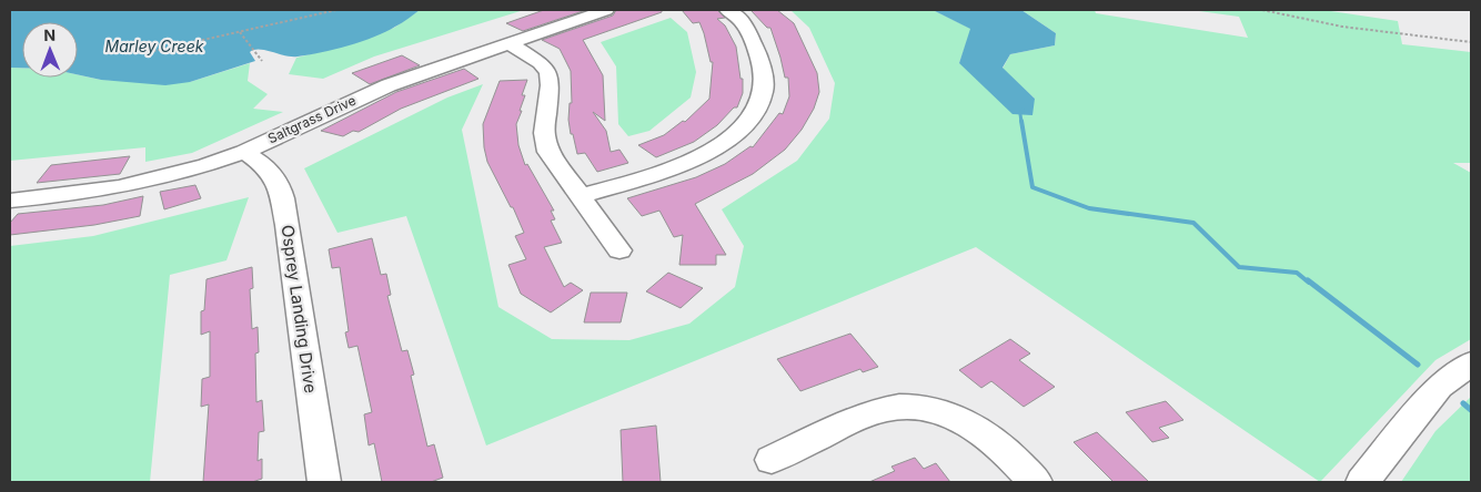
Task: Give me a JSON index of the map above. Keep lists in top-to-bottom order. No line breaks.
{"streets":{"street":["Saltgrass Drive","Osprey Landing Drive"]},"crossings":[["Saltgrass Drive","Osprey Landing Drive"]],"water":["Marley Creek"],"north":"top"}
